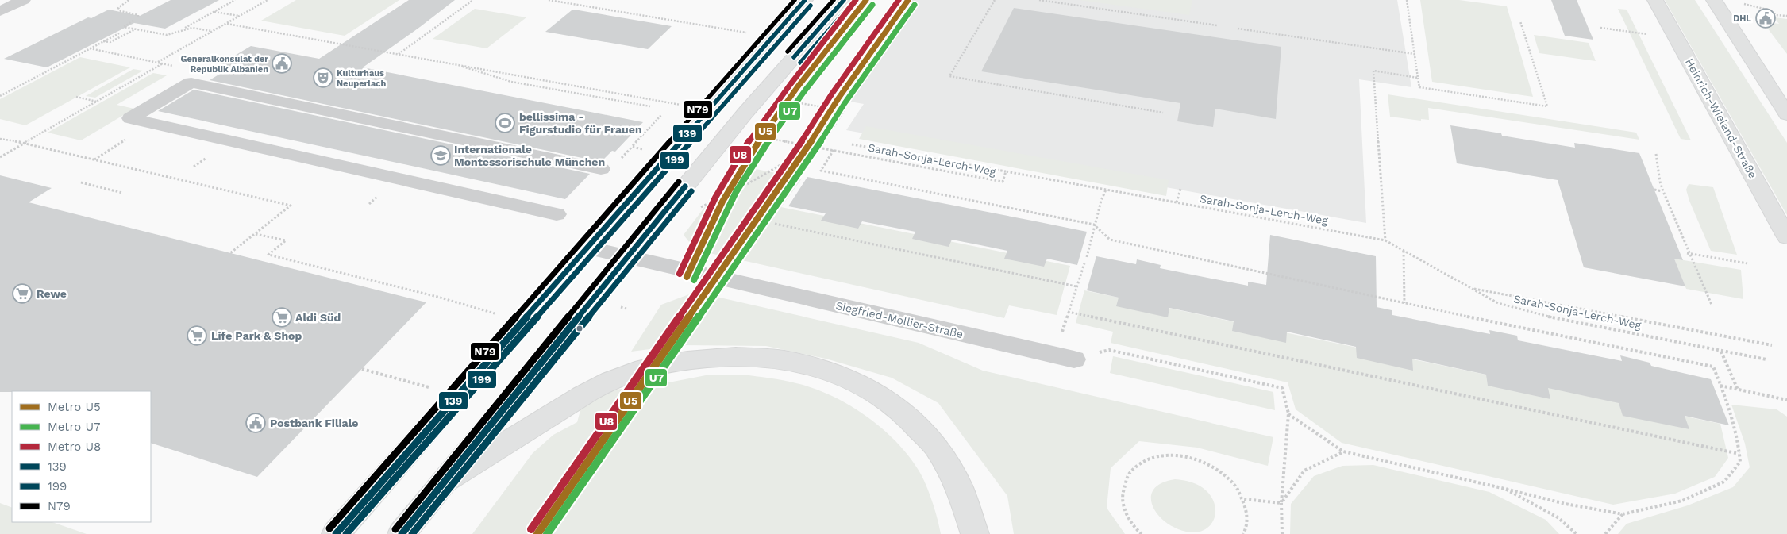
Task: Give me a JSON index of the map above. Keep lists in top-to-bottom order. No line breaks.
{"streets":{"main road":["Heinrich-Wieland-Straße"],"street":["Siegfried-Mollier-Straße"],"path":["Sarah-Sonja-Lerch-Weg"]},"places":{"public building":["DHL","Generalkonsulat der Republik Albanien","Postbank Filiale"],"theatre":["Kulturhaus Neuperlach"],"sports":["bellissima - Figurstudio für Frauen"],"school or university":["Internationale Montessorischule München"],"supermarket":["Rewe","Aldi Süd","Life Park & Shop"]},"lines":["metro line U5","metro line U8","transit line 139","transit line N79","metro line U7","transit line 199"],"legend":["Metro U5","Metro U7","Metro U8","139","199","N79"]}
